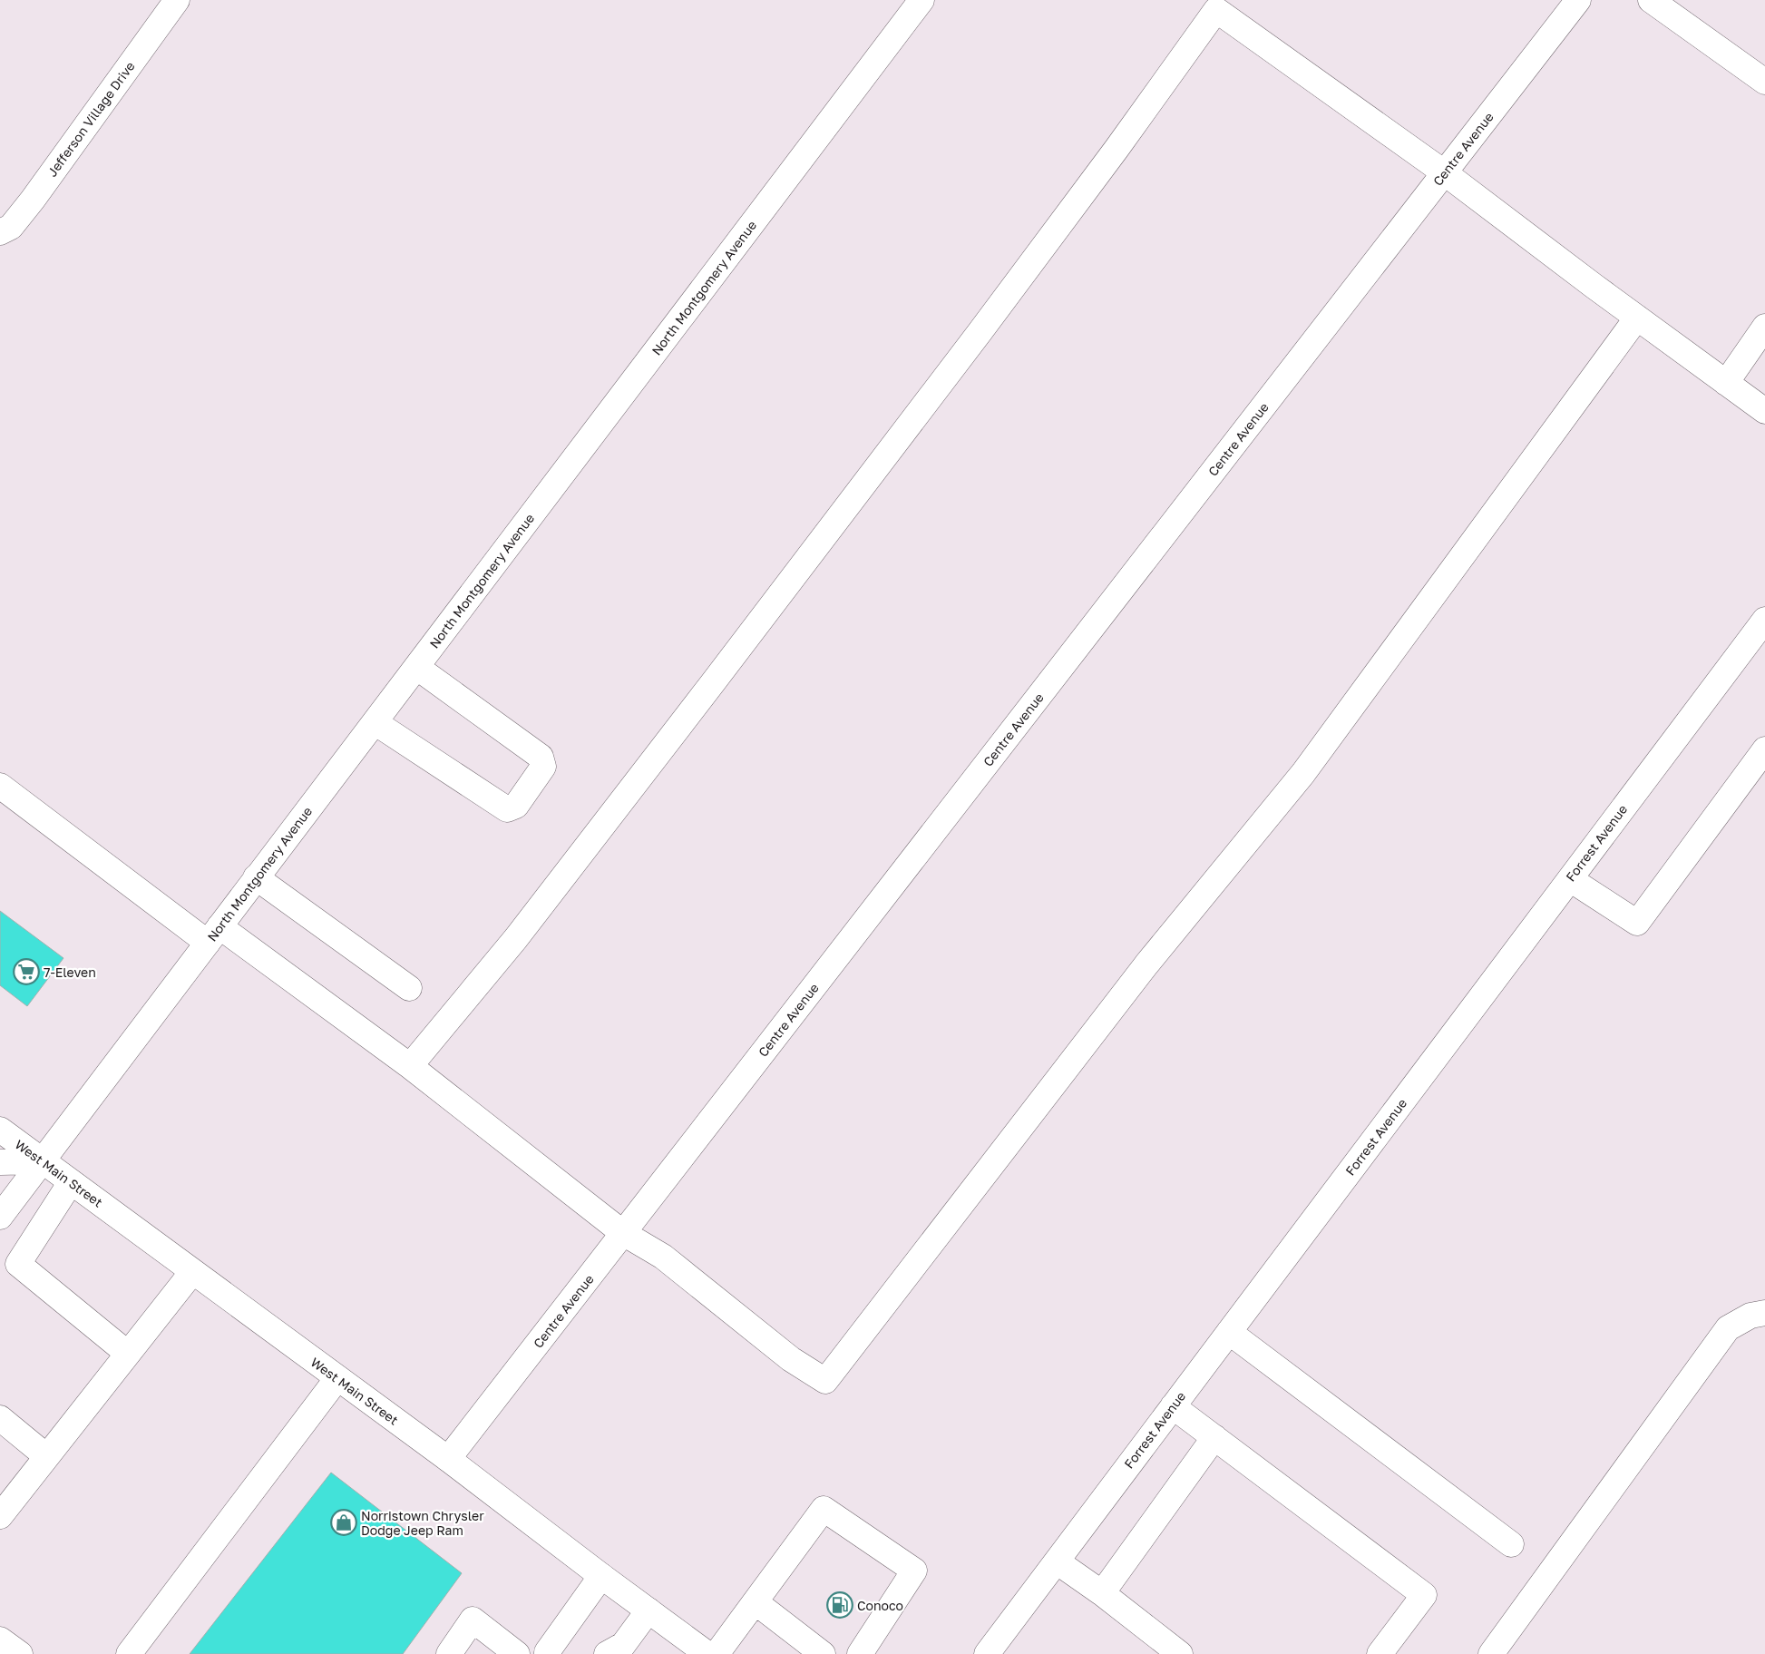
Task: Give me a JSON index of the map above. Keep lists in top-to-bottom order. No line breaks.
{"streets":{"street":["Jefferson Village Drive","Centre Avenue","North Montgomery Avenue","Forrest Avenue","West Main Street"]},"crossings":[["Centre Avenue","West Main Street"],["North Montgomery Avenue","West Main Street"]],"places":{"supermarket":["7-Eleven"],"shop":["Norristown Chrysler Dodge Jeep Ram"],"fuel station":["Conoco"]}}
